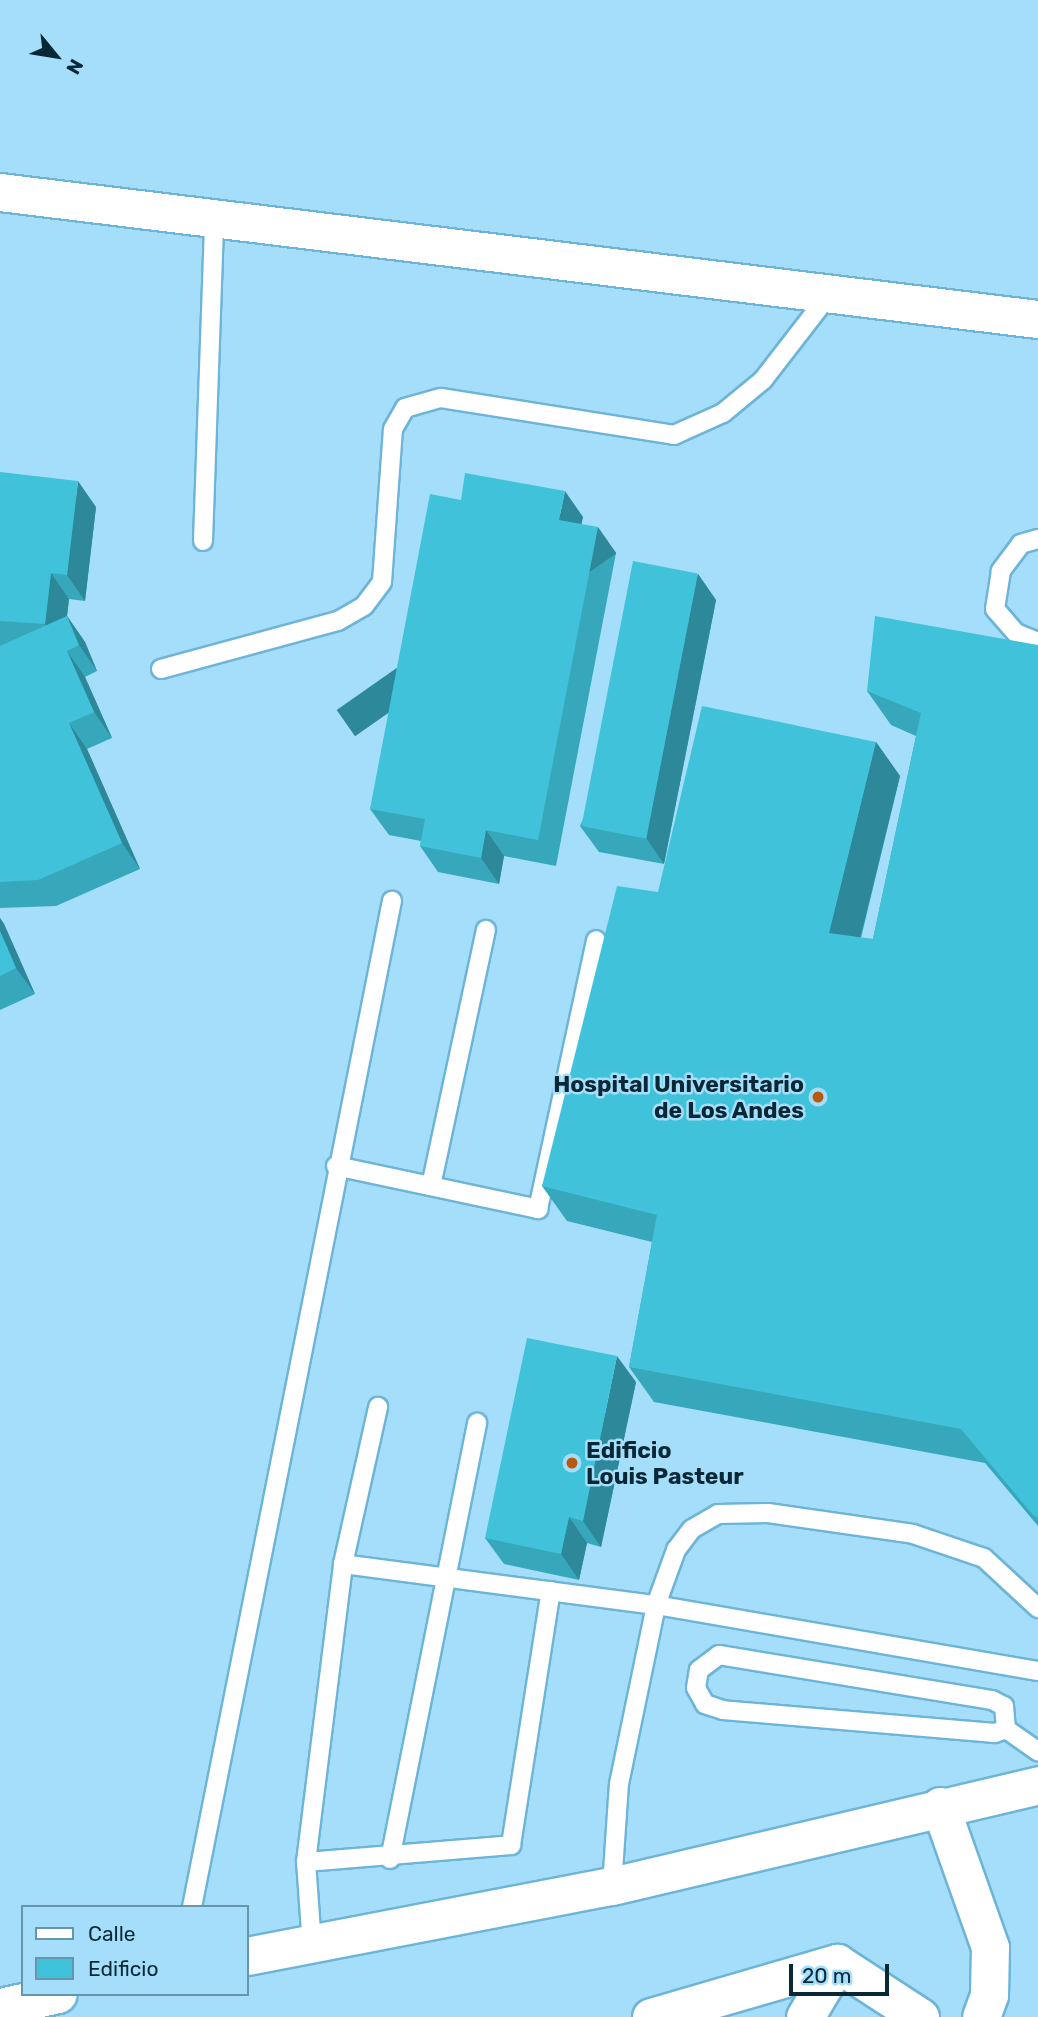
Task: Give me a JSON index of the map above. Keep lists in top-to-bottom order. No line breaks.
{"places":["Hospital Universitario de Los Andes","Edificio Louis Pasteur"],"legend":["Calle","Edificio"],"scale_bar":"20 m","north":"bottom right"}
